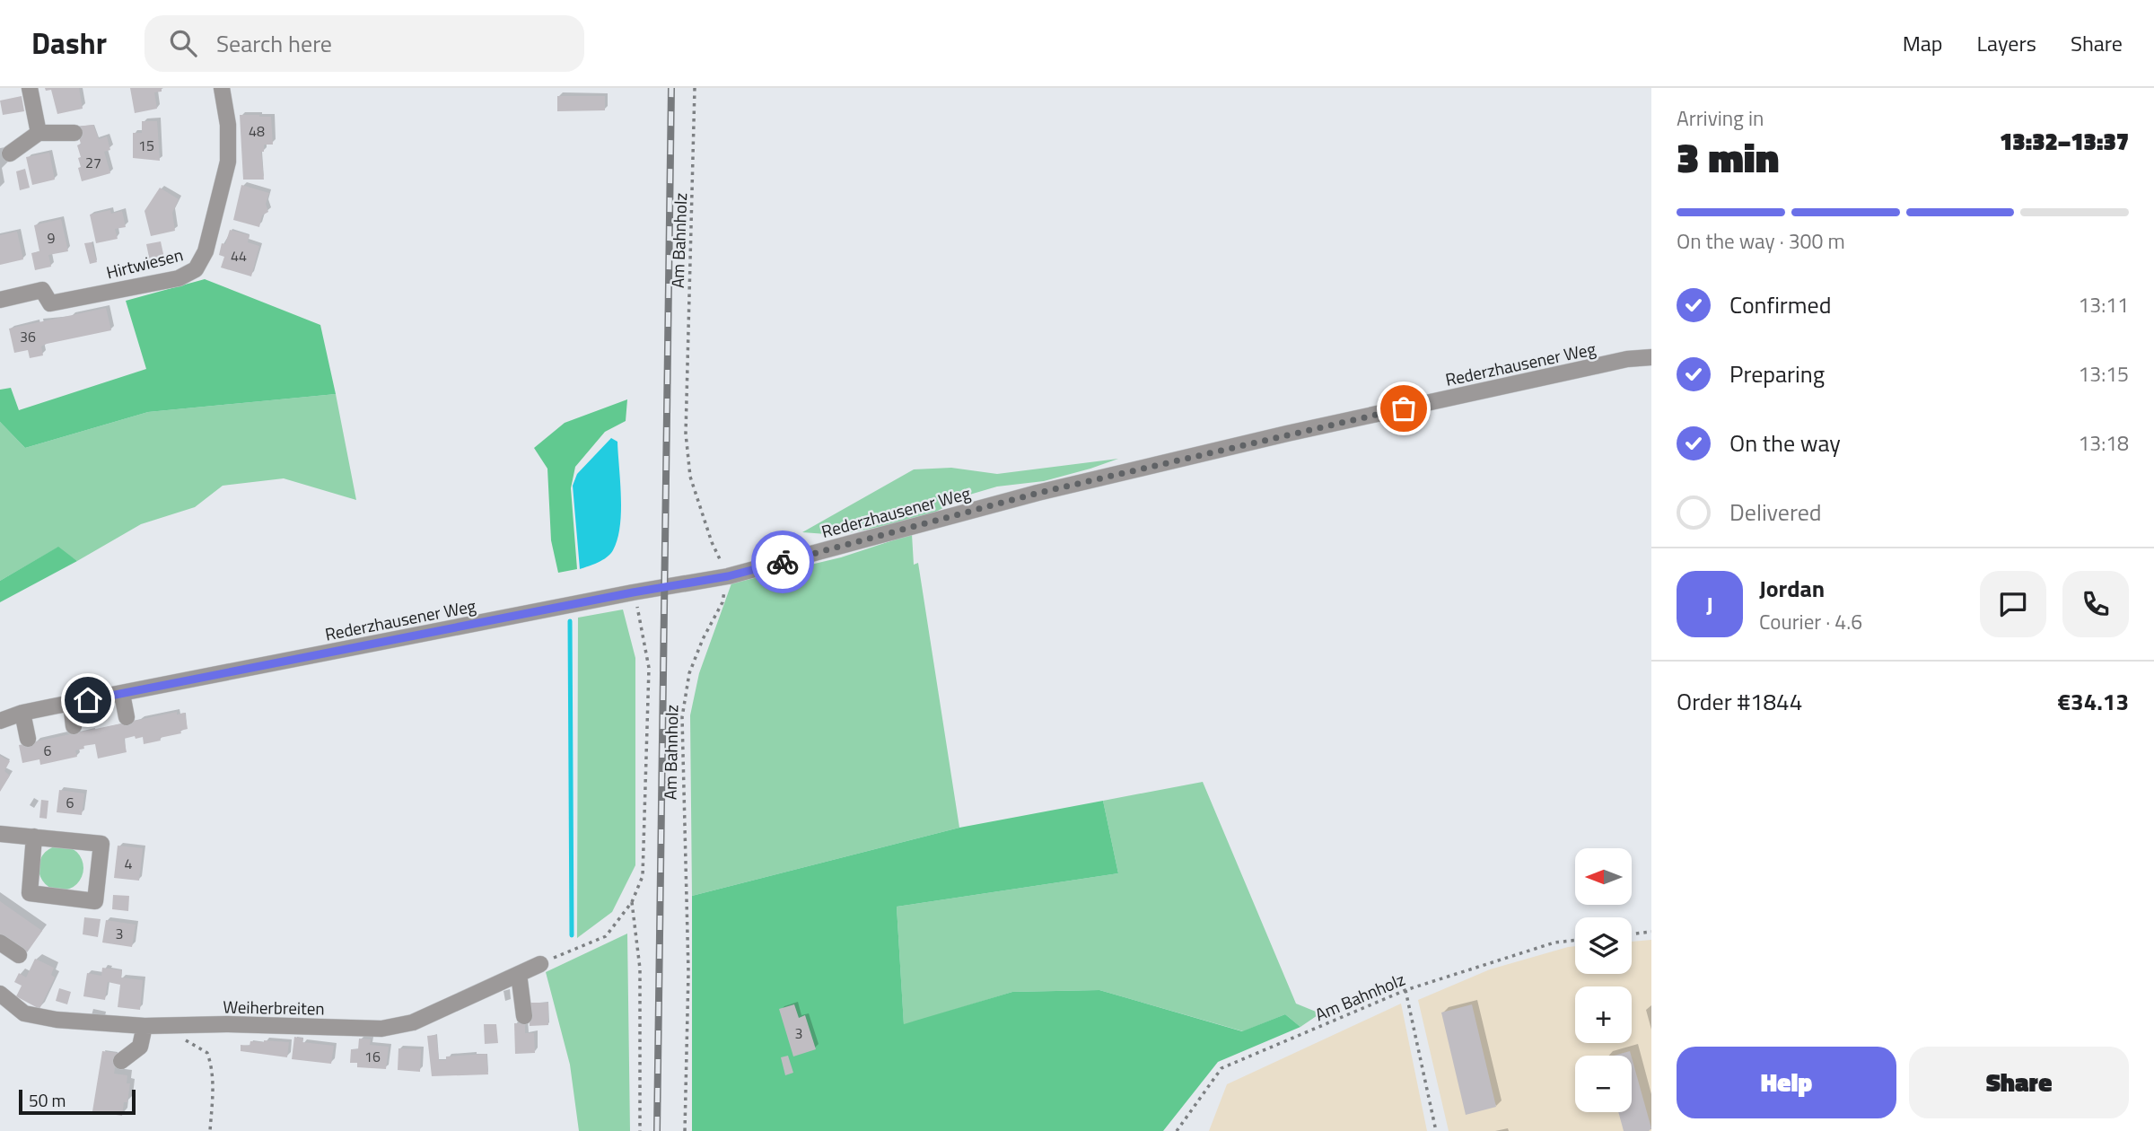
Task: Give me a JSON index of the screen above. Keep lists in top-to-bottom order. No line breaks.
{"streets":{"street":["Hirtwiesen","Rederzhausener Weg","Weiherbreiten"],"path":["Am Bahnholz"]},"crossings":[["Am Bahnholz","Rederzhausener Weg"]],"house_numbers":["48","15","27","9","44","36","6","6","4","3","3","16"],"scale_bar":"50 m","north":"left","page":{"header":"Dashr","search":"Search here","nav":["Map","Layers","Share"],"heading":["3 min","Arriving in","13:32–13:37"],"panel":["Jordan","Courier · 4.6","Order #1844","€34.13"],"bar":"On the way · 300 m","list":[["Confirmed","13:11"],["Preparing","13:15"],["On the way","13:18"],"Delivered"],"round":"J","map_buttons":["+","−"],"buttons":["Help","Share"],"scale":"50 m"}}
